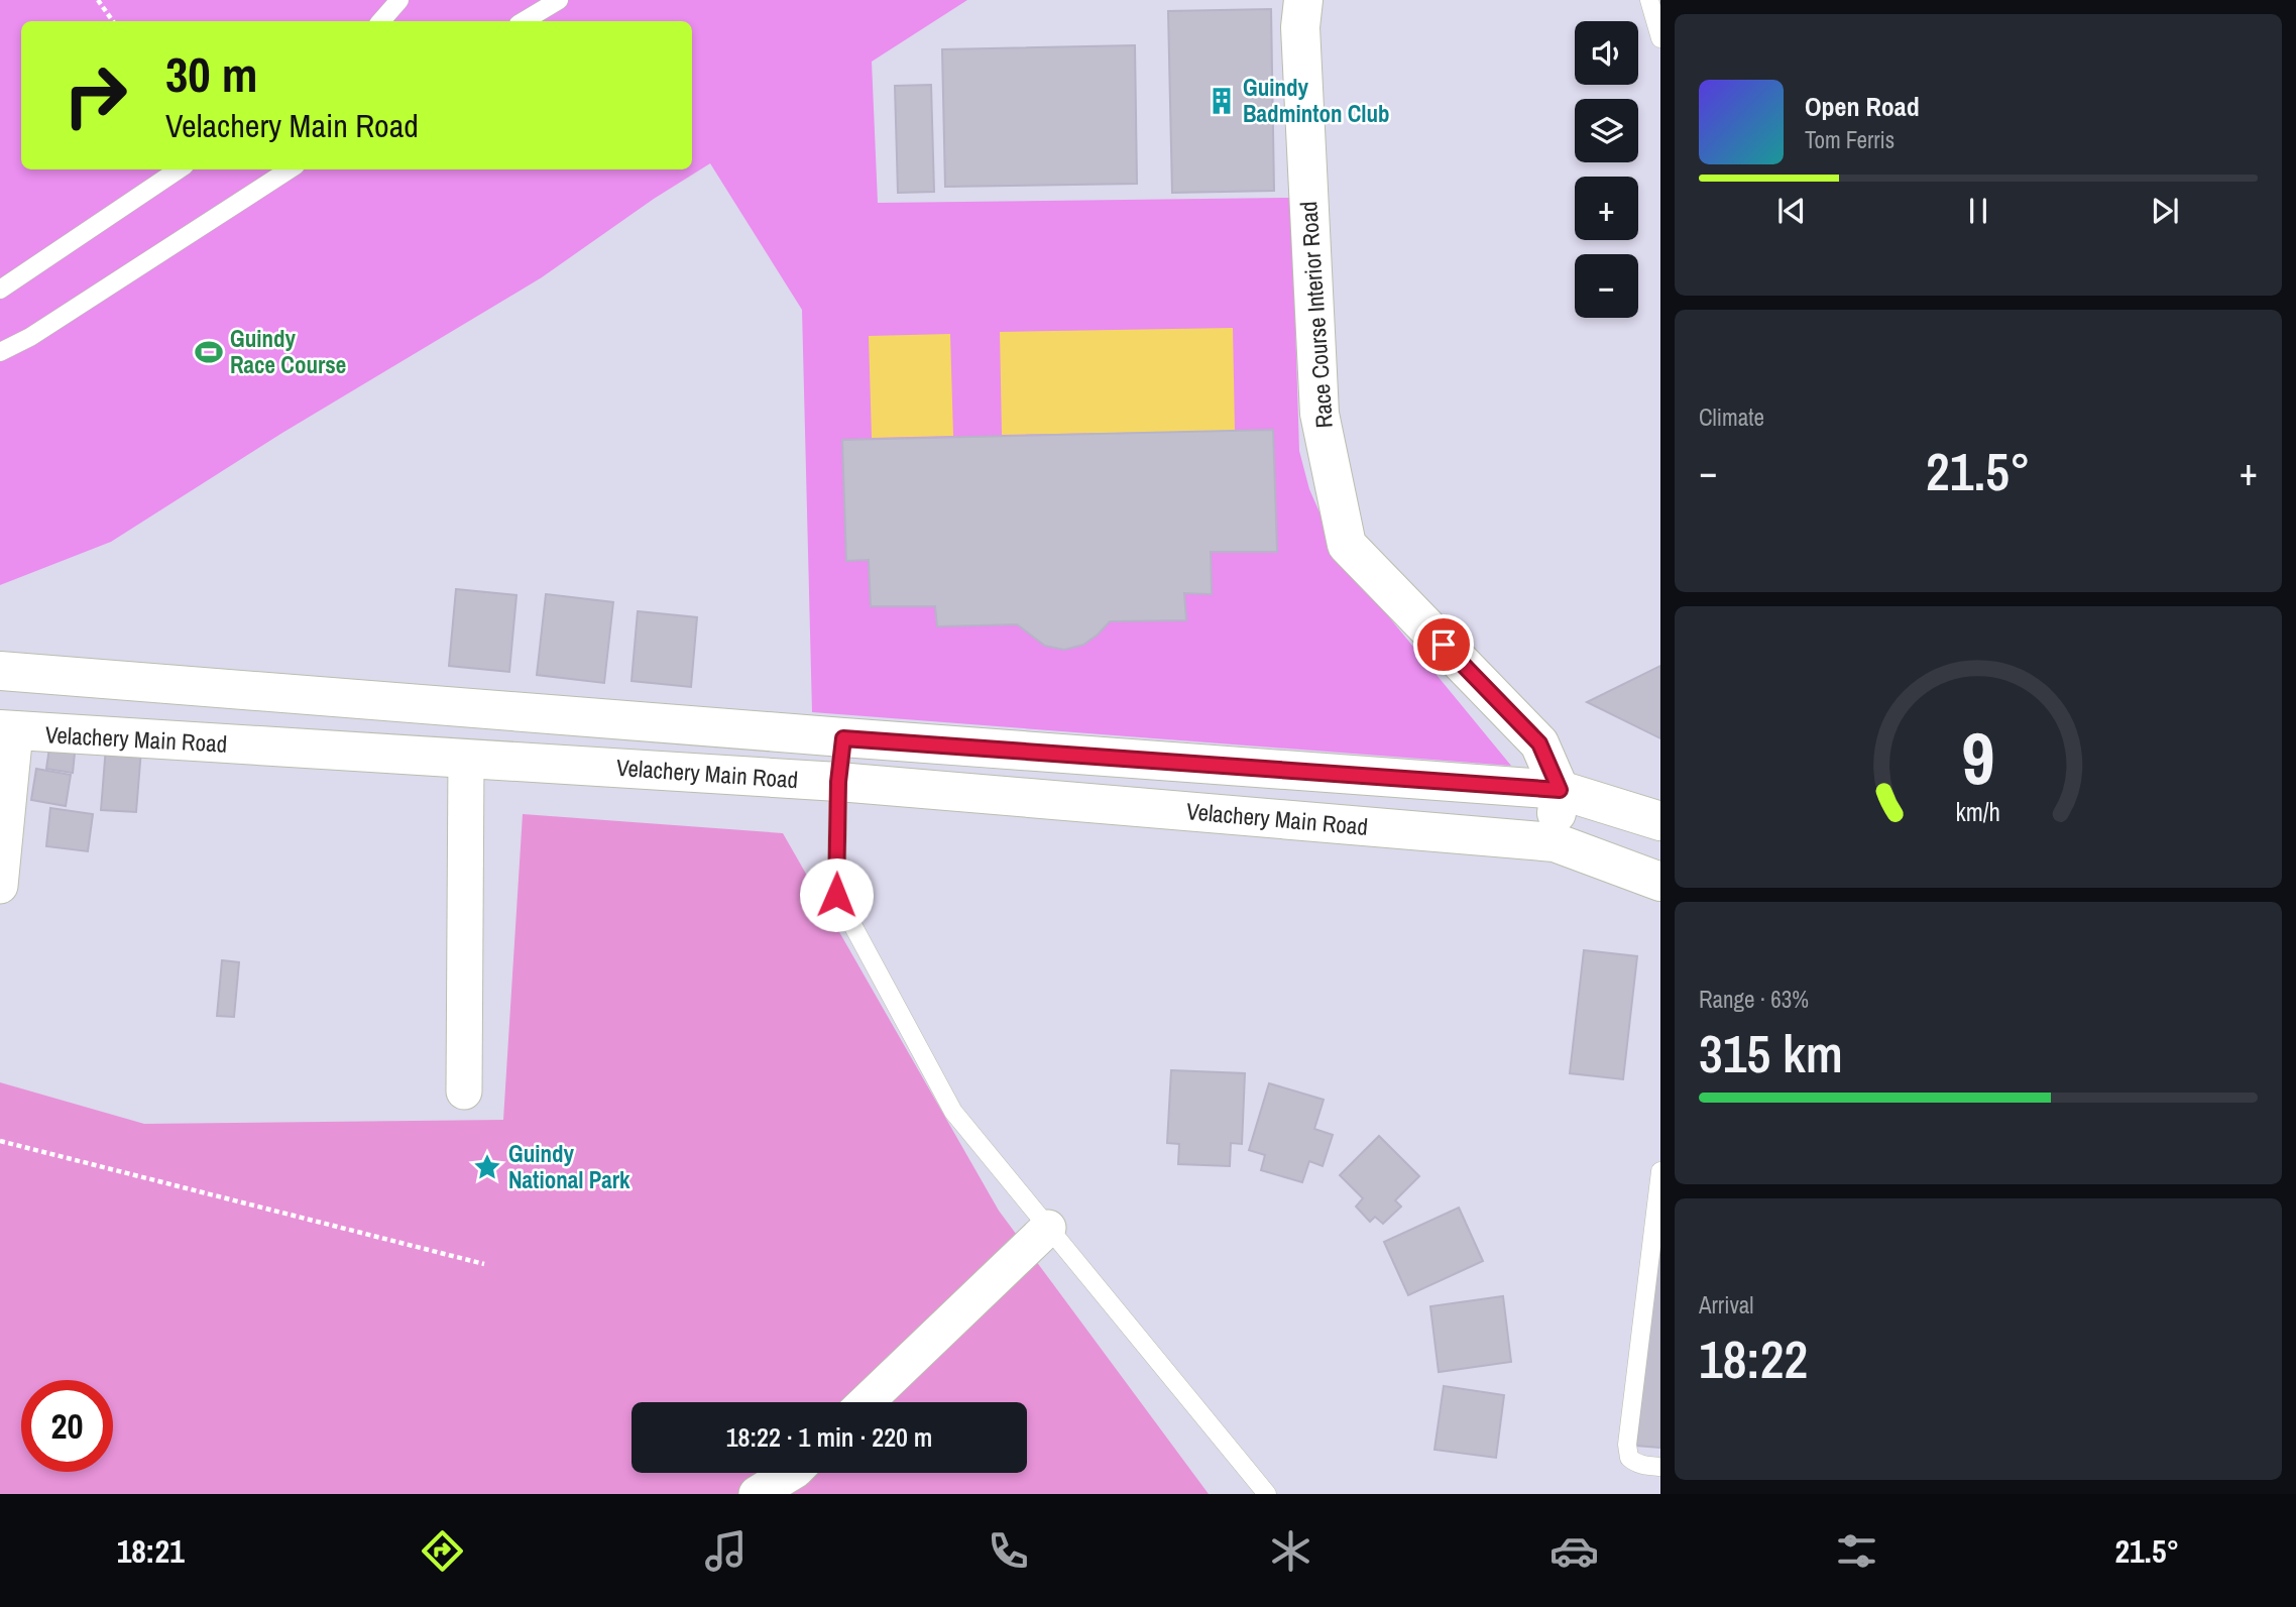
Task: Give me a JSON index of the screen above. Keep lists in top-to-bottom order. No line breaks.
{"streets":{"main road":["Race Course Interior Road","Velachery Main Road"]},"crossings":[["Race Course Interior Road","Velachery Main Road"]],"places":{"building":["Guindy Badminton Club"],"sports":["Guindy Race Course"],"place":["Guindy National Park"]},"page":{"map_buttons":["+","−"],"turn":["30 m","Velachery Main Road"],"song":["Open Road","Tom Ferris"],"tile":["Climate",["Range · 63%","315 km"],["Arrival","18:22"]],"heat":["−","21.5°","+"],"limit":"20","trip":"18:22 · 1 min · 220 m","tabs":["18:21","21.5°"],"gauge":["9","km/h"]}}
